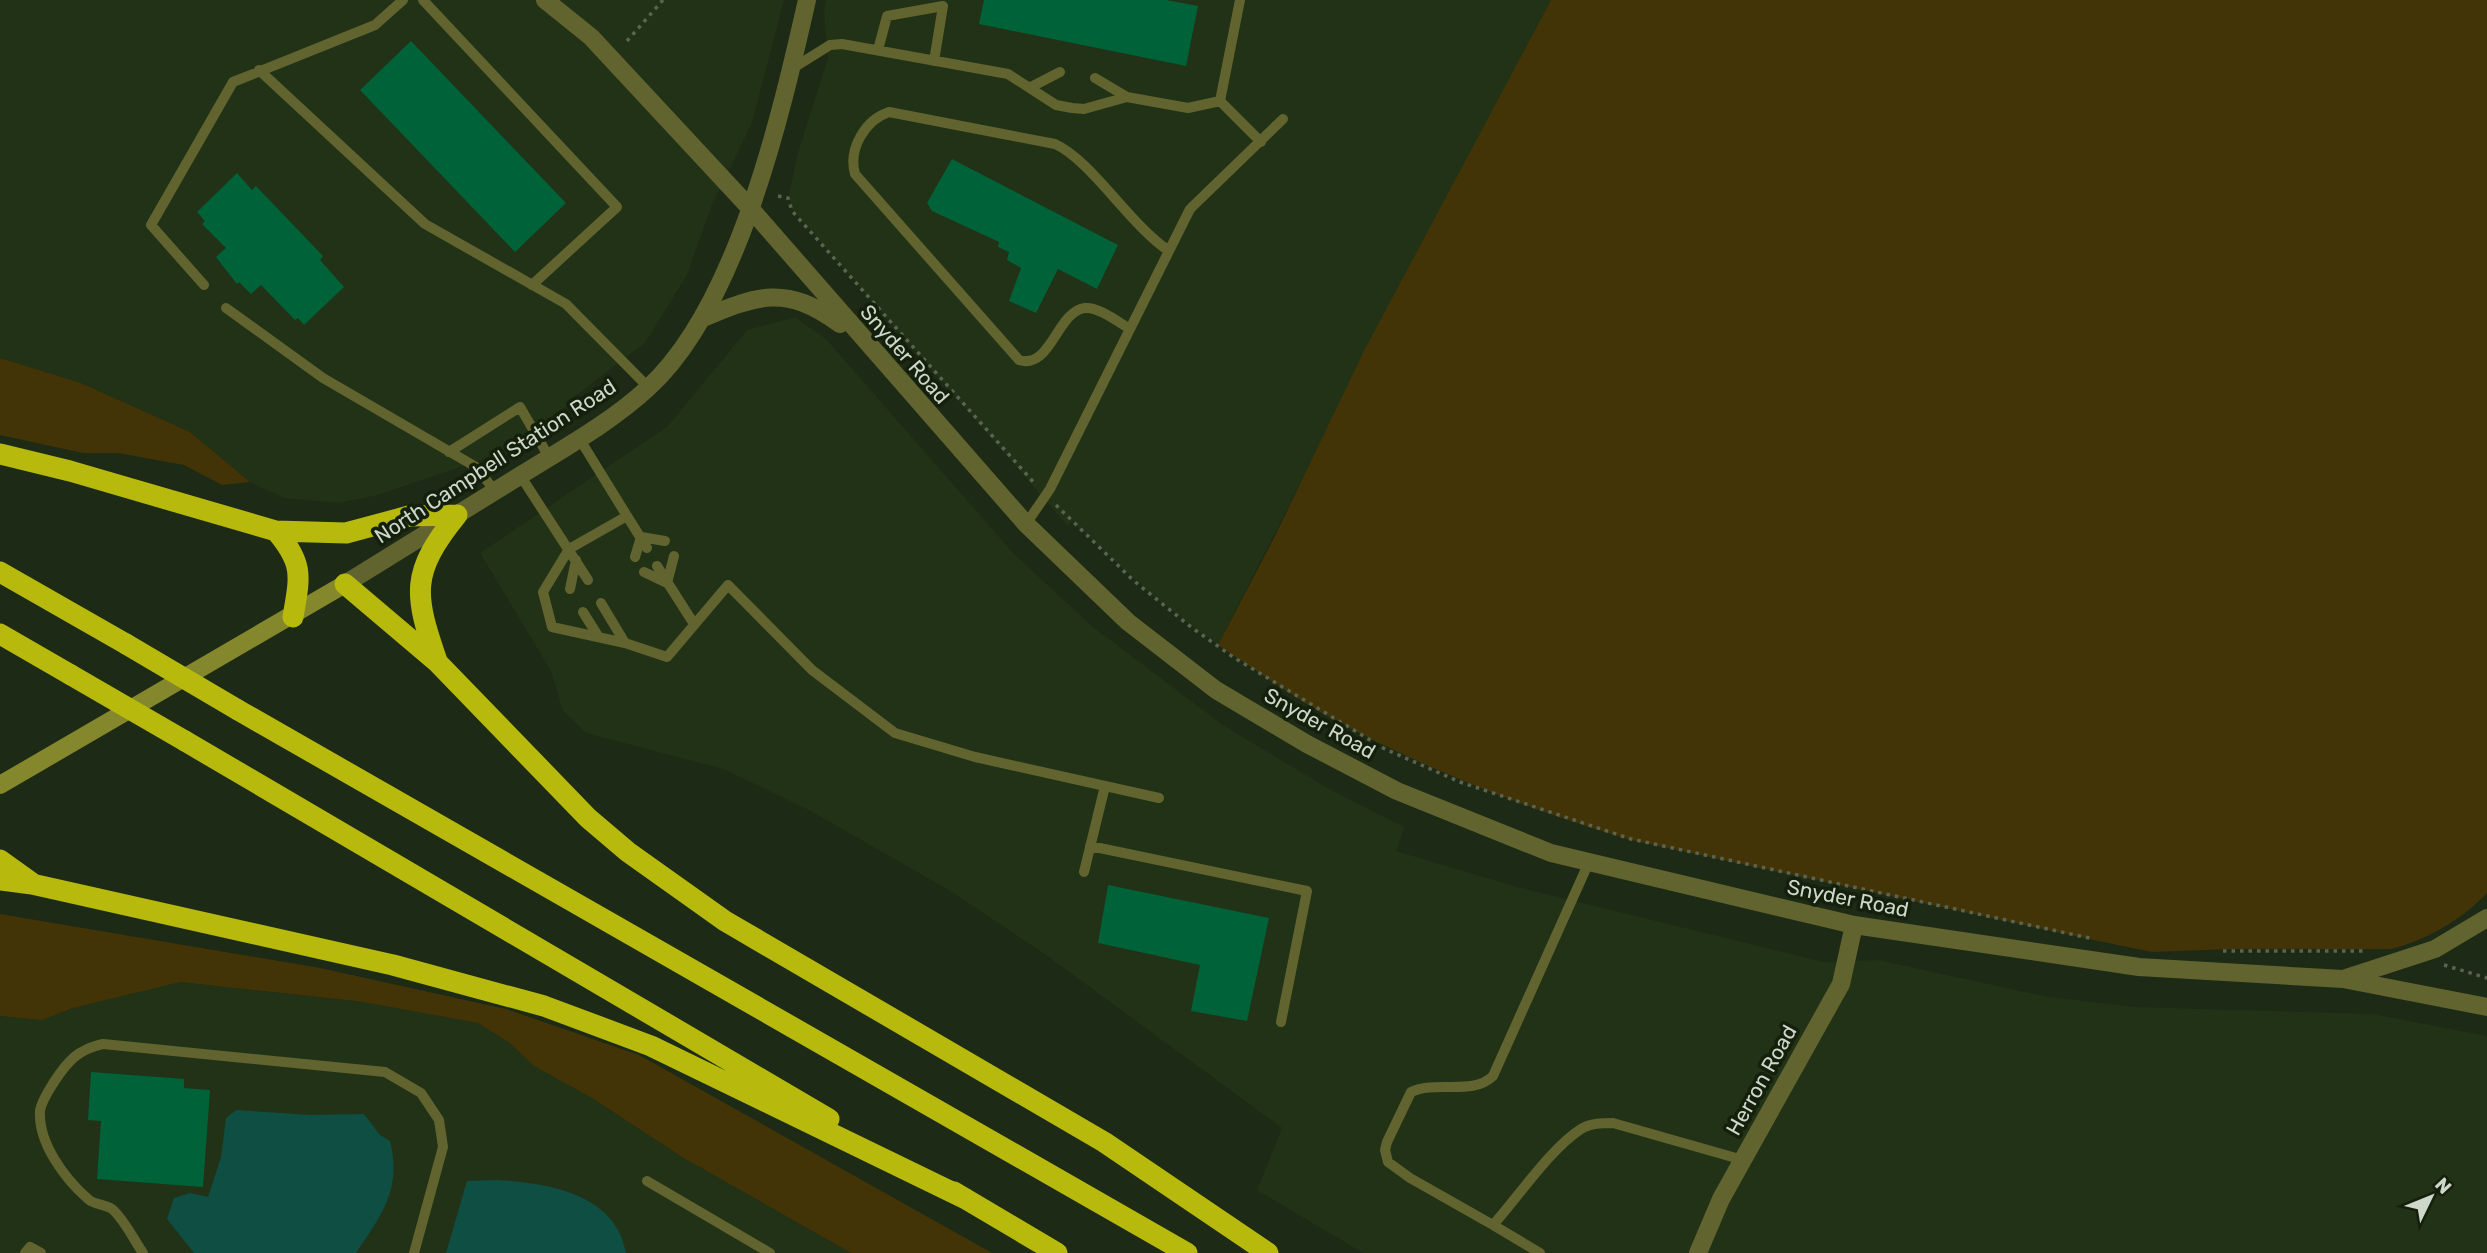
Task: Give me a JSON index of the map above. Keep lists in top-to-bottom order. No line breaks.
{"streets":{"main road":["North Campbell Station Road"],"street":["Snyder Road","Herron Road"]},"crossings":[["Snyder Road","North Campbell Station Road"],["Snyder Road","Herron Road"]],"north":"top right"}
